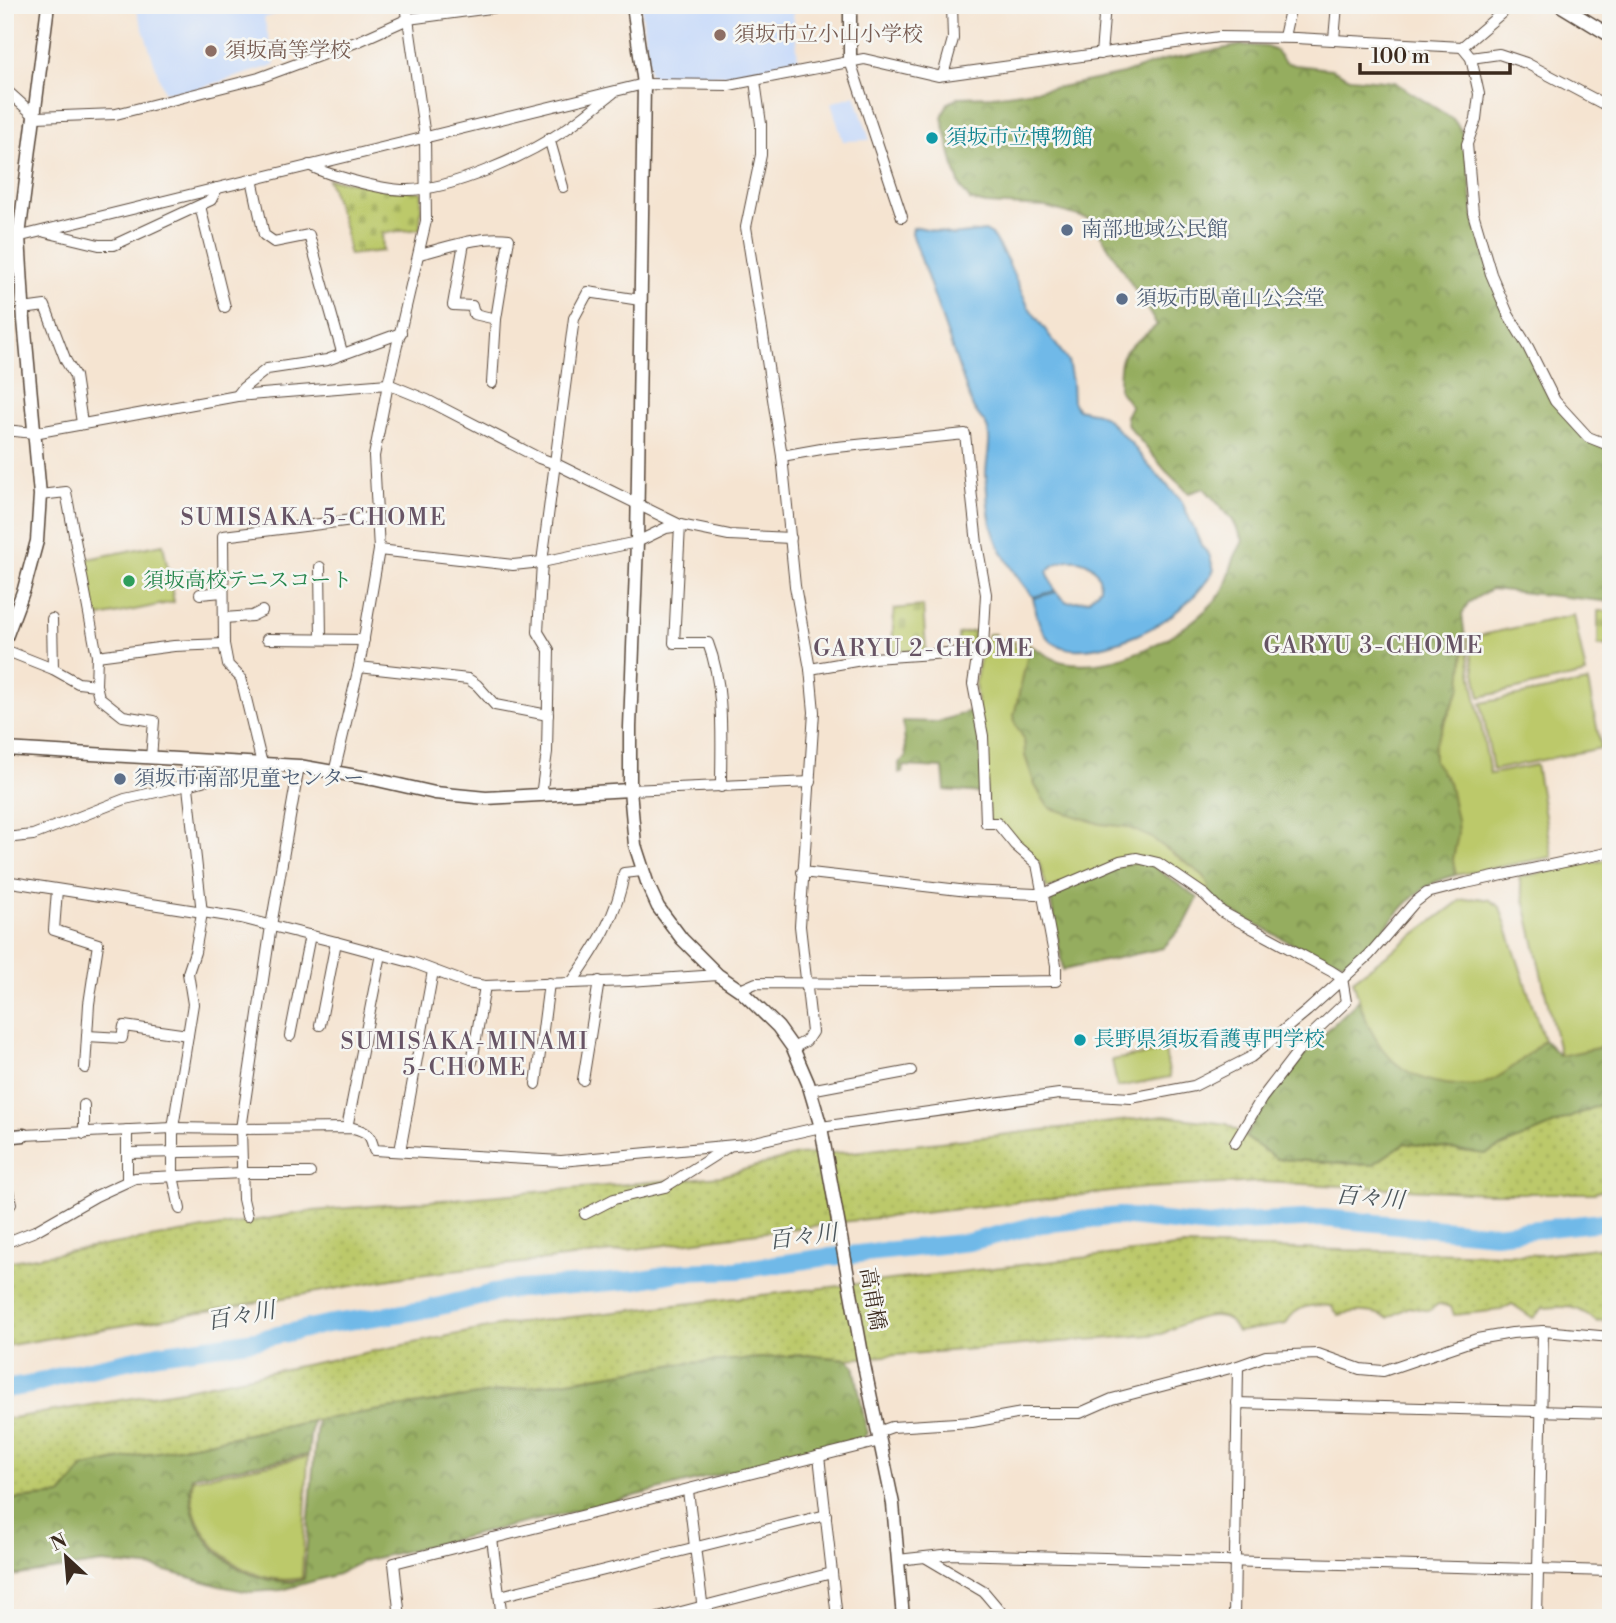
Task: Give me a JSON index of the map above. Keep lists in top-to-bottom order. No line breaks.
{"streets":{"street":["高甫橋"]},"districts":["SUMISAKA 5-CHOME","GARYU 3-CHOME","GARYU 2-CHOME","SUMISAKA-MINAMI 5-CHOME"],"water":["百々川"],"places":["須坂市立小山小学校","須坂高等学校","須坂市立博物館","南部地域公民館","須坂市臥竜山公会堂","須坂高校テニスコート","須坂市南部児童センター","長野県須坂看護専門学校"],"scale_bar":"100 m","north":"top left"}
